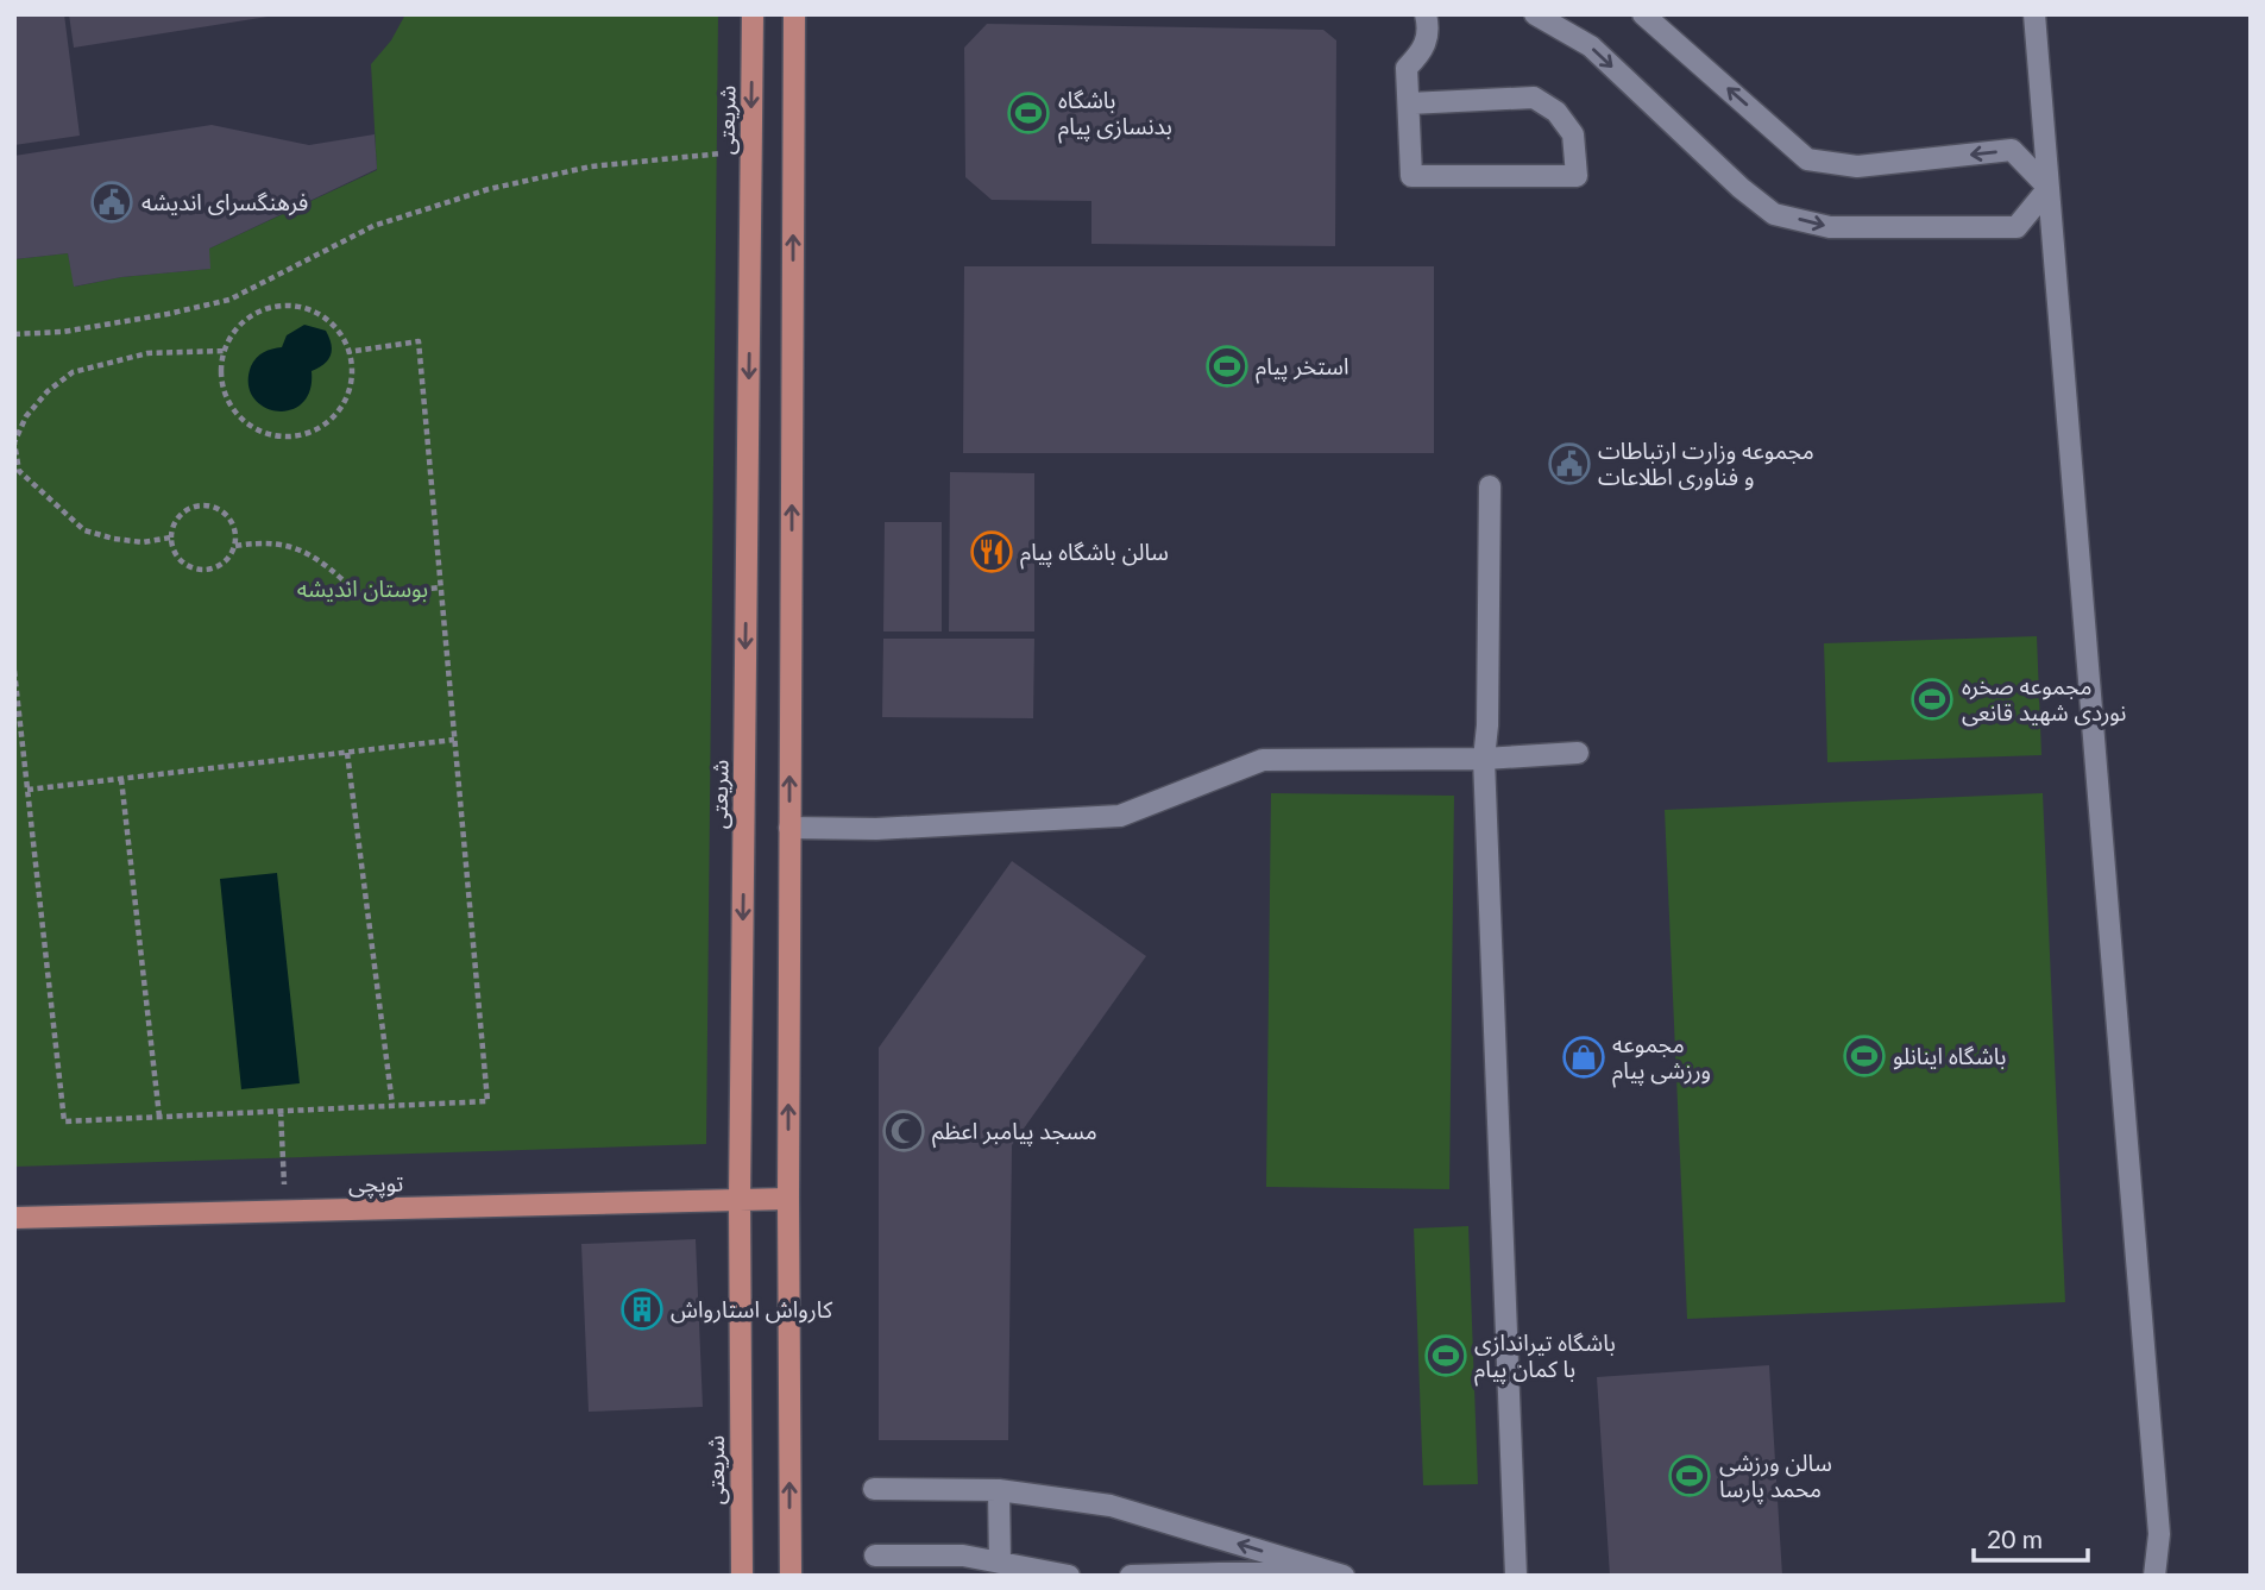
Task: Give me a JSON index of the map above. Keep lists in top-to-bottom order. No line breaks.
{"streets":{"main road":["شریعتی","توپچی"]},"crossings":[["شریعتی","توپچی"]],"parks":["بوستان اندیشه"],"places":{"sports":["باشگاه بدنسازی پیام","استخر پیام","مجموعه صخره نوردی شهید قانعی","باشگاه اینانلو","باشگاه تیراندازی با کمان پیام","سالن ورزشی محمد پارسا"],"public building":["فرهنگسرای اندیشه","مجموعه وزارت ارتباطات و فناوری اطلاعات"],"restaurant":["سالن باشگاه پیام"],"shop":["مجموعه ورزشی پیام"],"mosque":["مسجد پیامبر اعظم"],"building":["کارواش استارواش"]},"scale_bar":"20 m"}
